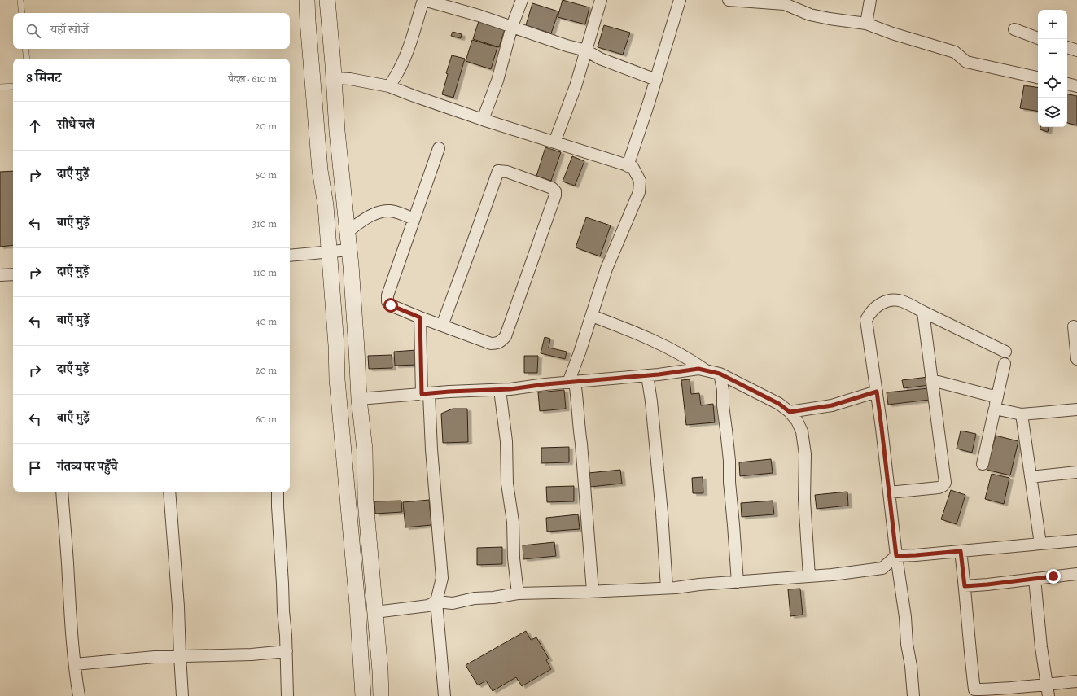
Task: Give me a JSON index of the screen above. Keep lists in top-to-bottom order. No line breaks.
{"page":{"map_buttons":["+","−"],"search":"यहाँ खोजें","heading":["8 मिनट","पैदल · 610 m"],"list":[["सीधे चलें","20 m"],["दाएँ मुड़ें","50 m"],["बाएँ मुड़ें","310 m"],["दाएँ मुड़ें","110 m"],["बाएँ मुड़ें","40 m"],["दाएँ मुड़ें","20 m"],["बाएँ मुड़ें","60 m"],"गंतव्य पर पहुँचे"]}}
